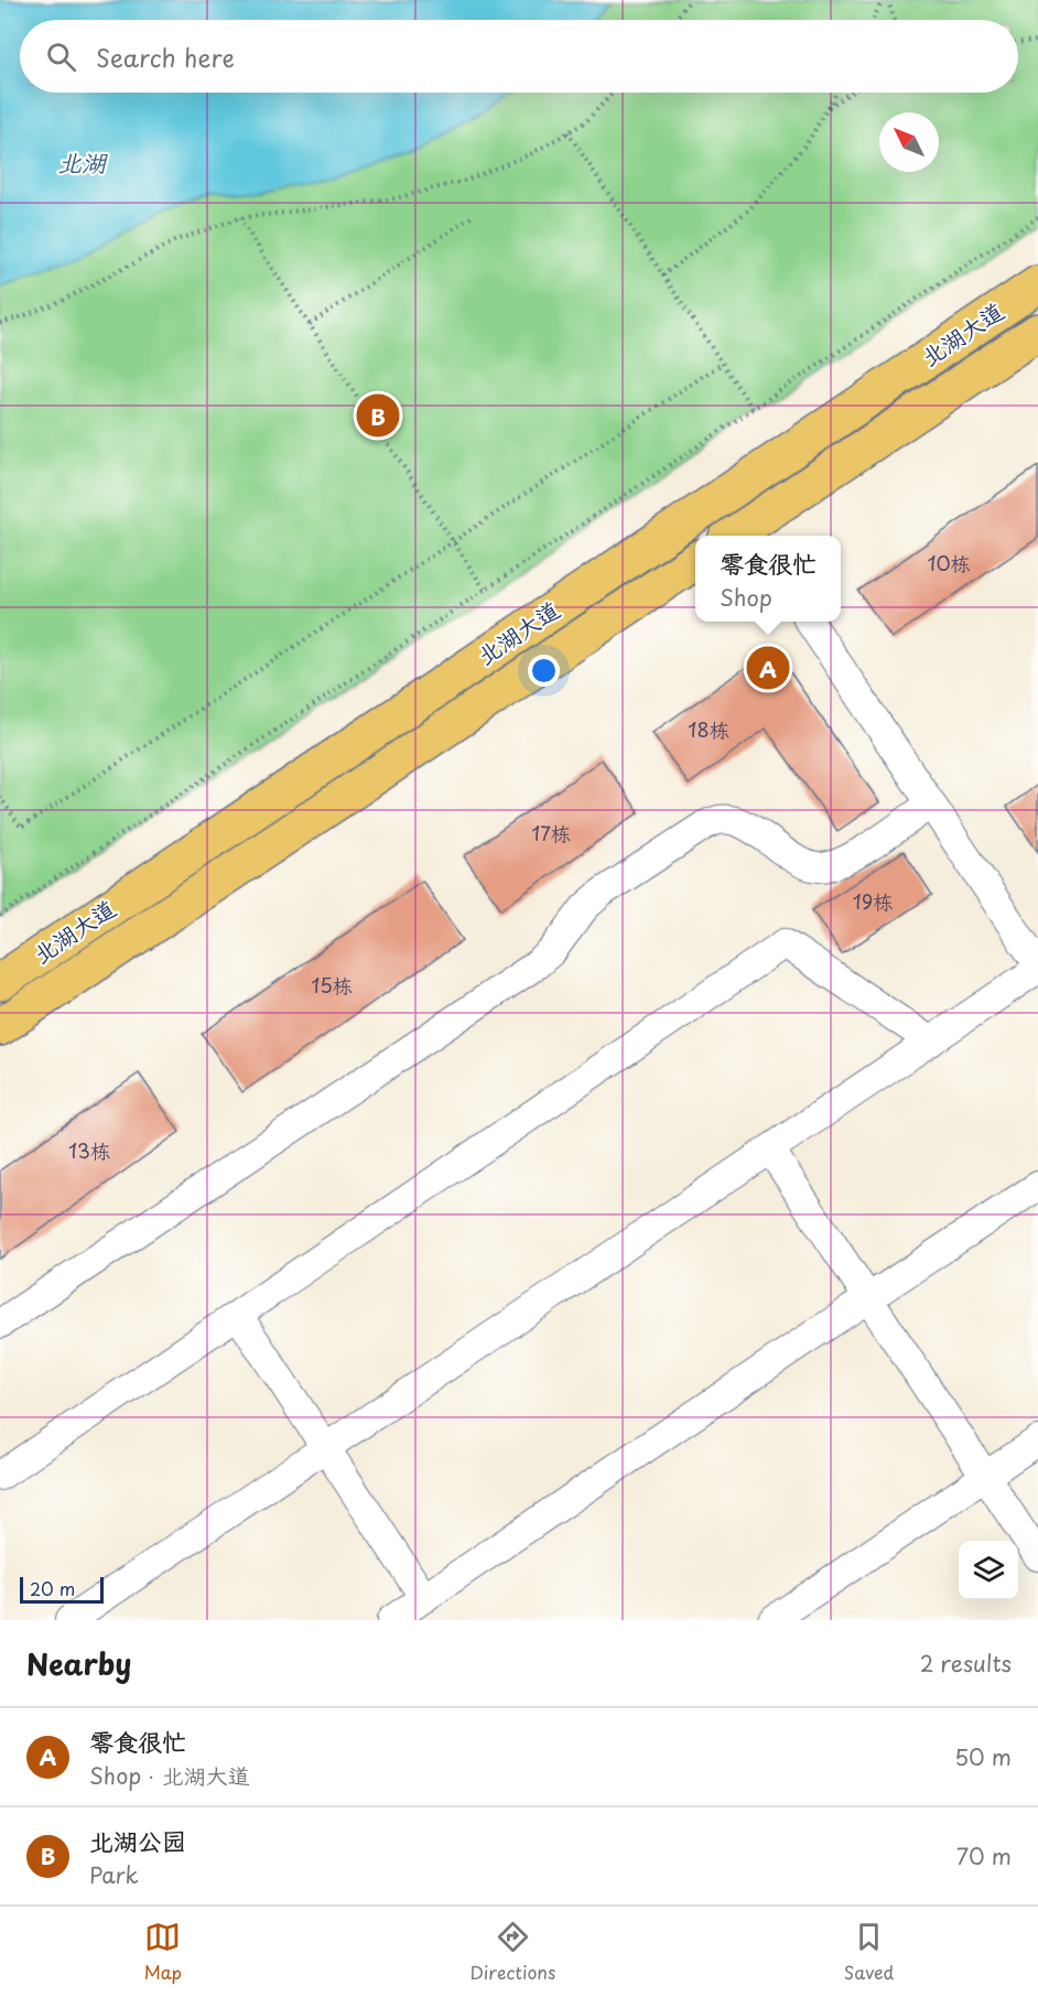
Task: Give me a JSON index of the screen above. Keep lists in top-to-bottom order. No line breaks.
{"streets":{"main road":["北湖大道"]},"water":["北湖"],"house_numbers":["10栋","18栋","17栋","19栋","15栋","13栋"],"scale_bar":"20 m","north":"top left","page":{"search":"Search here","pins":["B","A"],"popup":["零食很忙","Shop"],"scale":"20 m","heading":["Nearby","2 results"],"list":[{"mark":"A","name":"零食很忙","note":"Shop · 北湖大道","value":"50 m"},{"mark":"B","name":"北湖公园","note":"Park","value":"70 m"}],"nav":["Map","Directions","Saved"]}}
